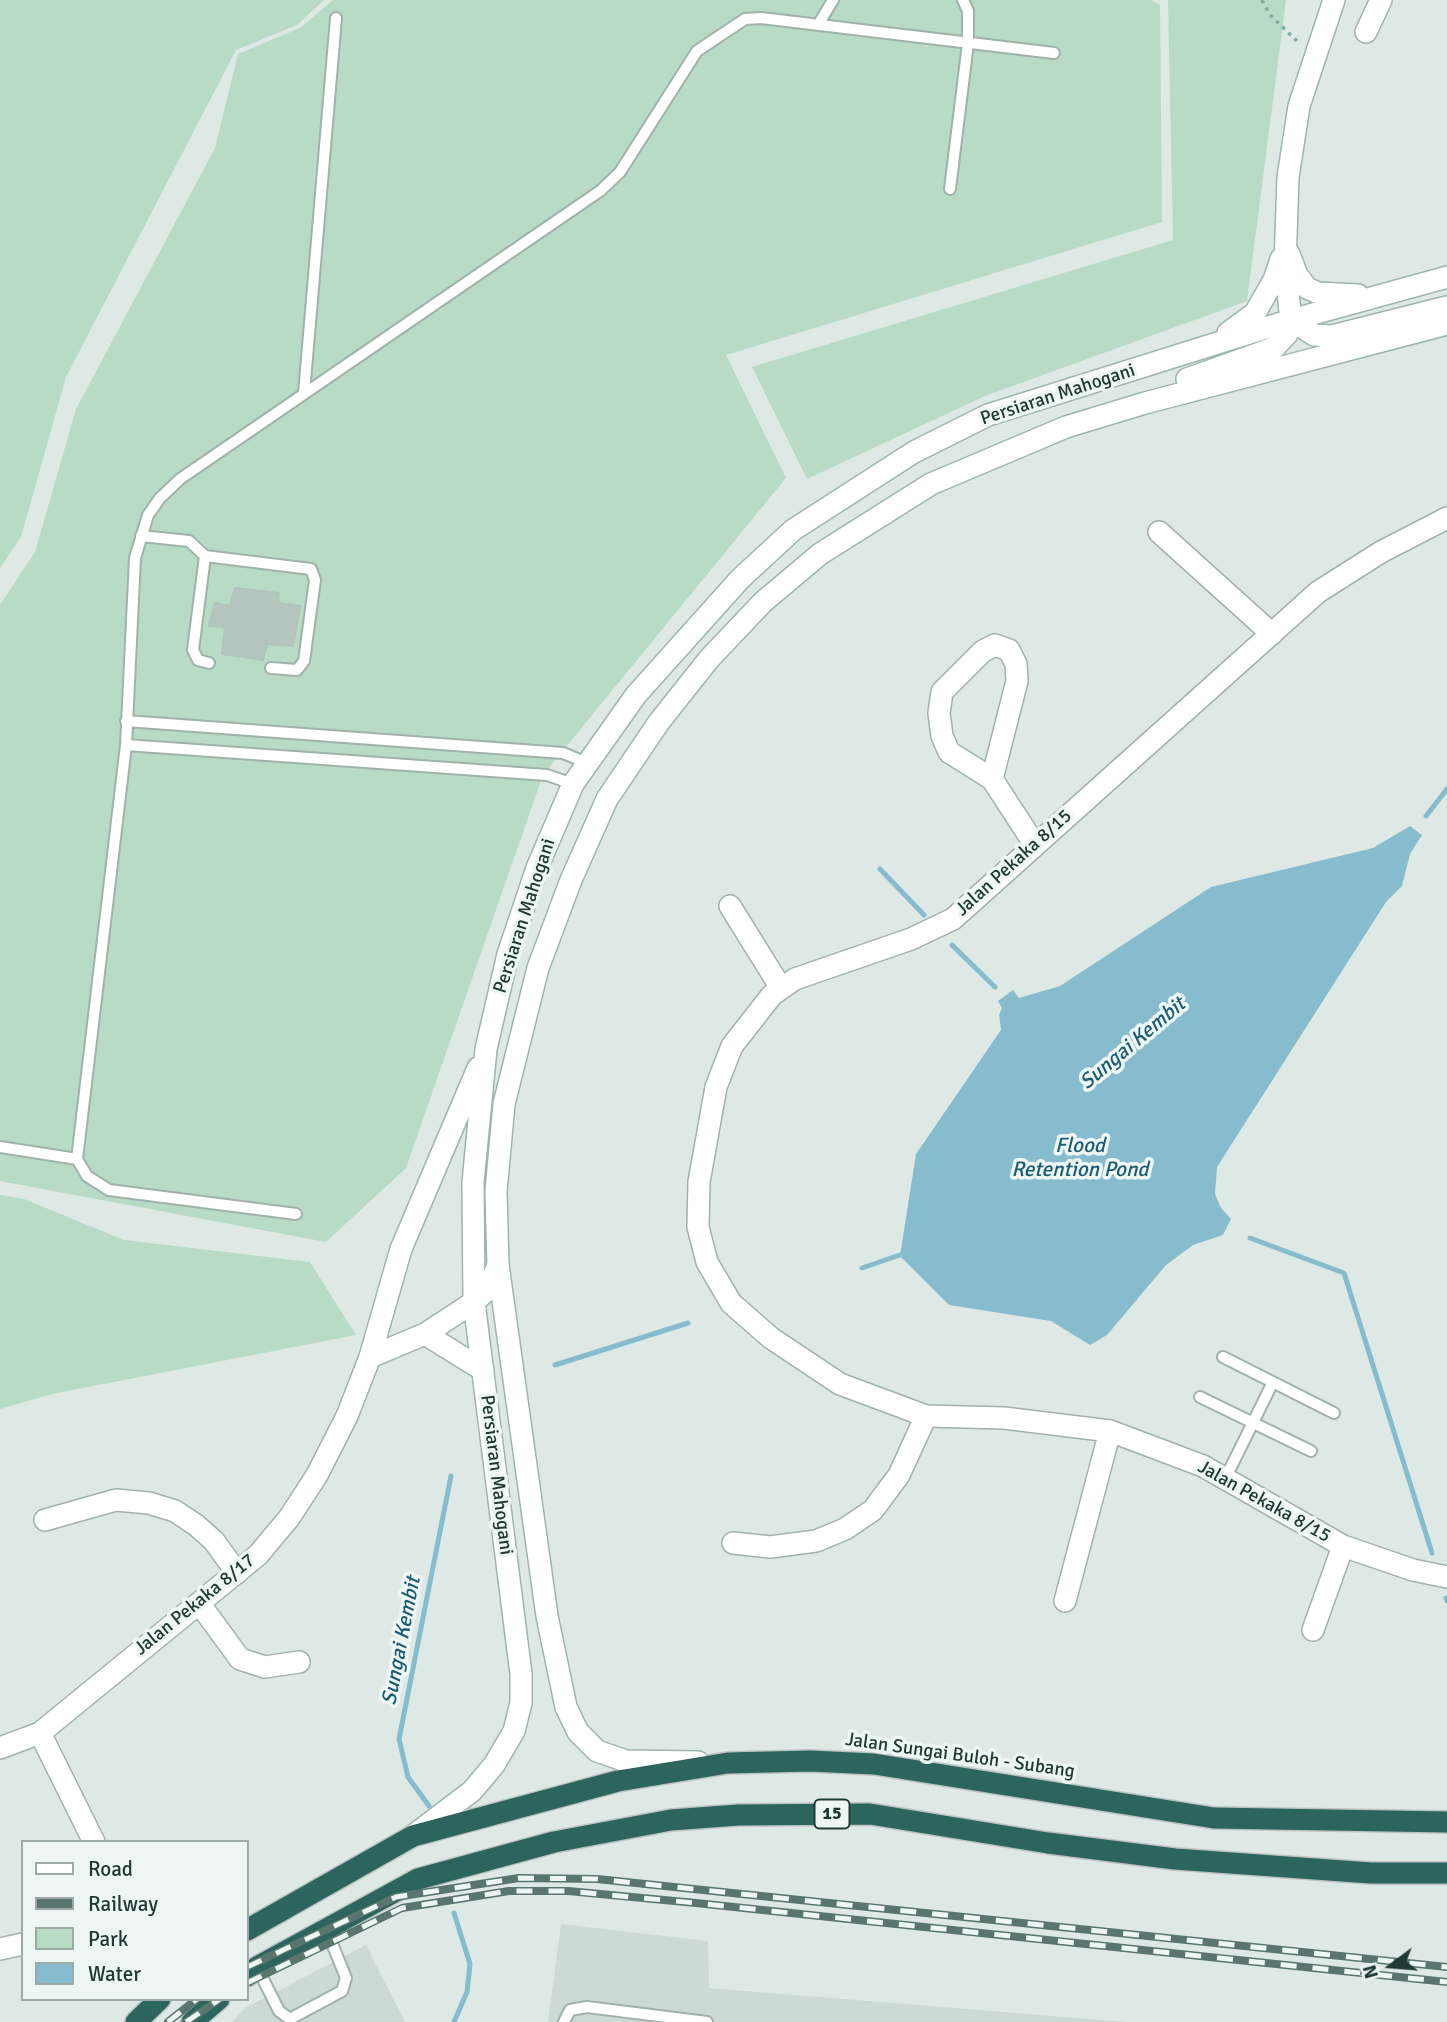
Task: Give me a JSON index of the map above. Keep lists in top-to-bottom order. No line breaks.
{"streets":{"highway":["Jalan Sungai Buloh - Subang","15"],"main road":["Persiaran Mahogani","Jalan Pekaka 8/15","Jalan Pekaka 8/17"]},"crossings":[["Persiaran Mahogani","Jalan Pekaka 8/17"],["Persiaran Mahogani","Jalan Sungai Buloh - Subang"]],"water":["Sungai Kembit","Flood Retention Pond"],"legend":["Road","Railway","Park","Water"],"north":"left"}
